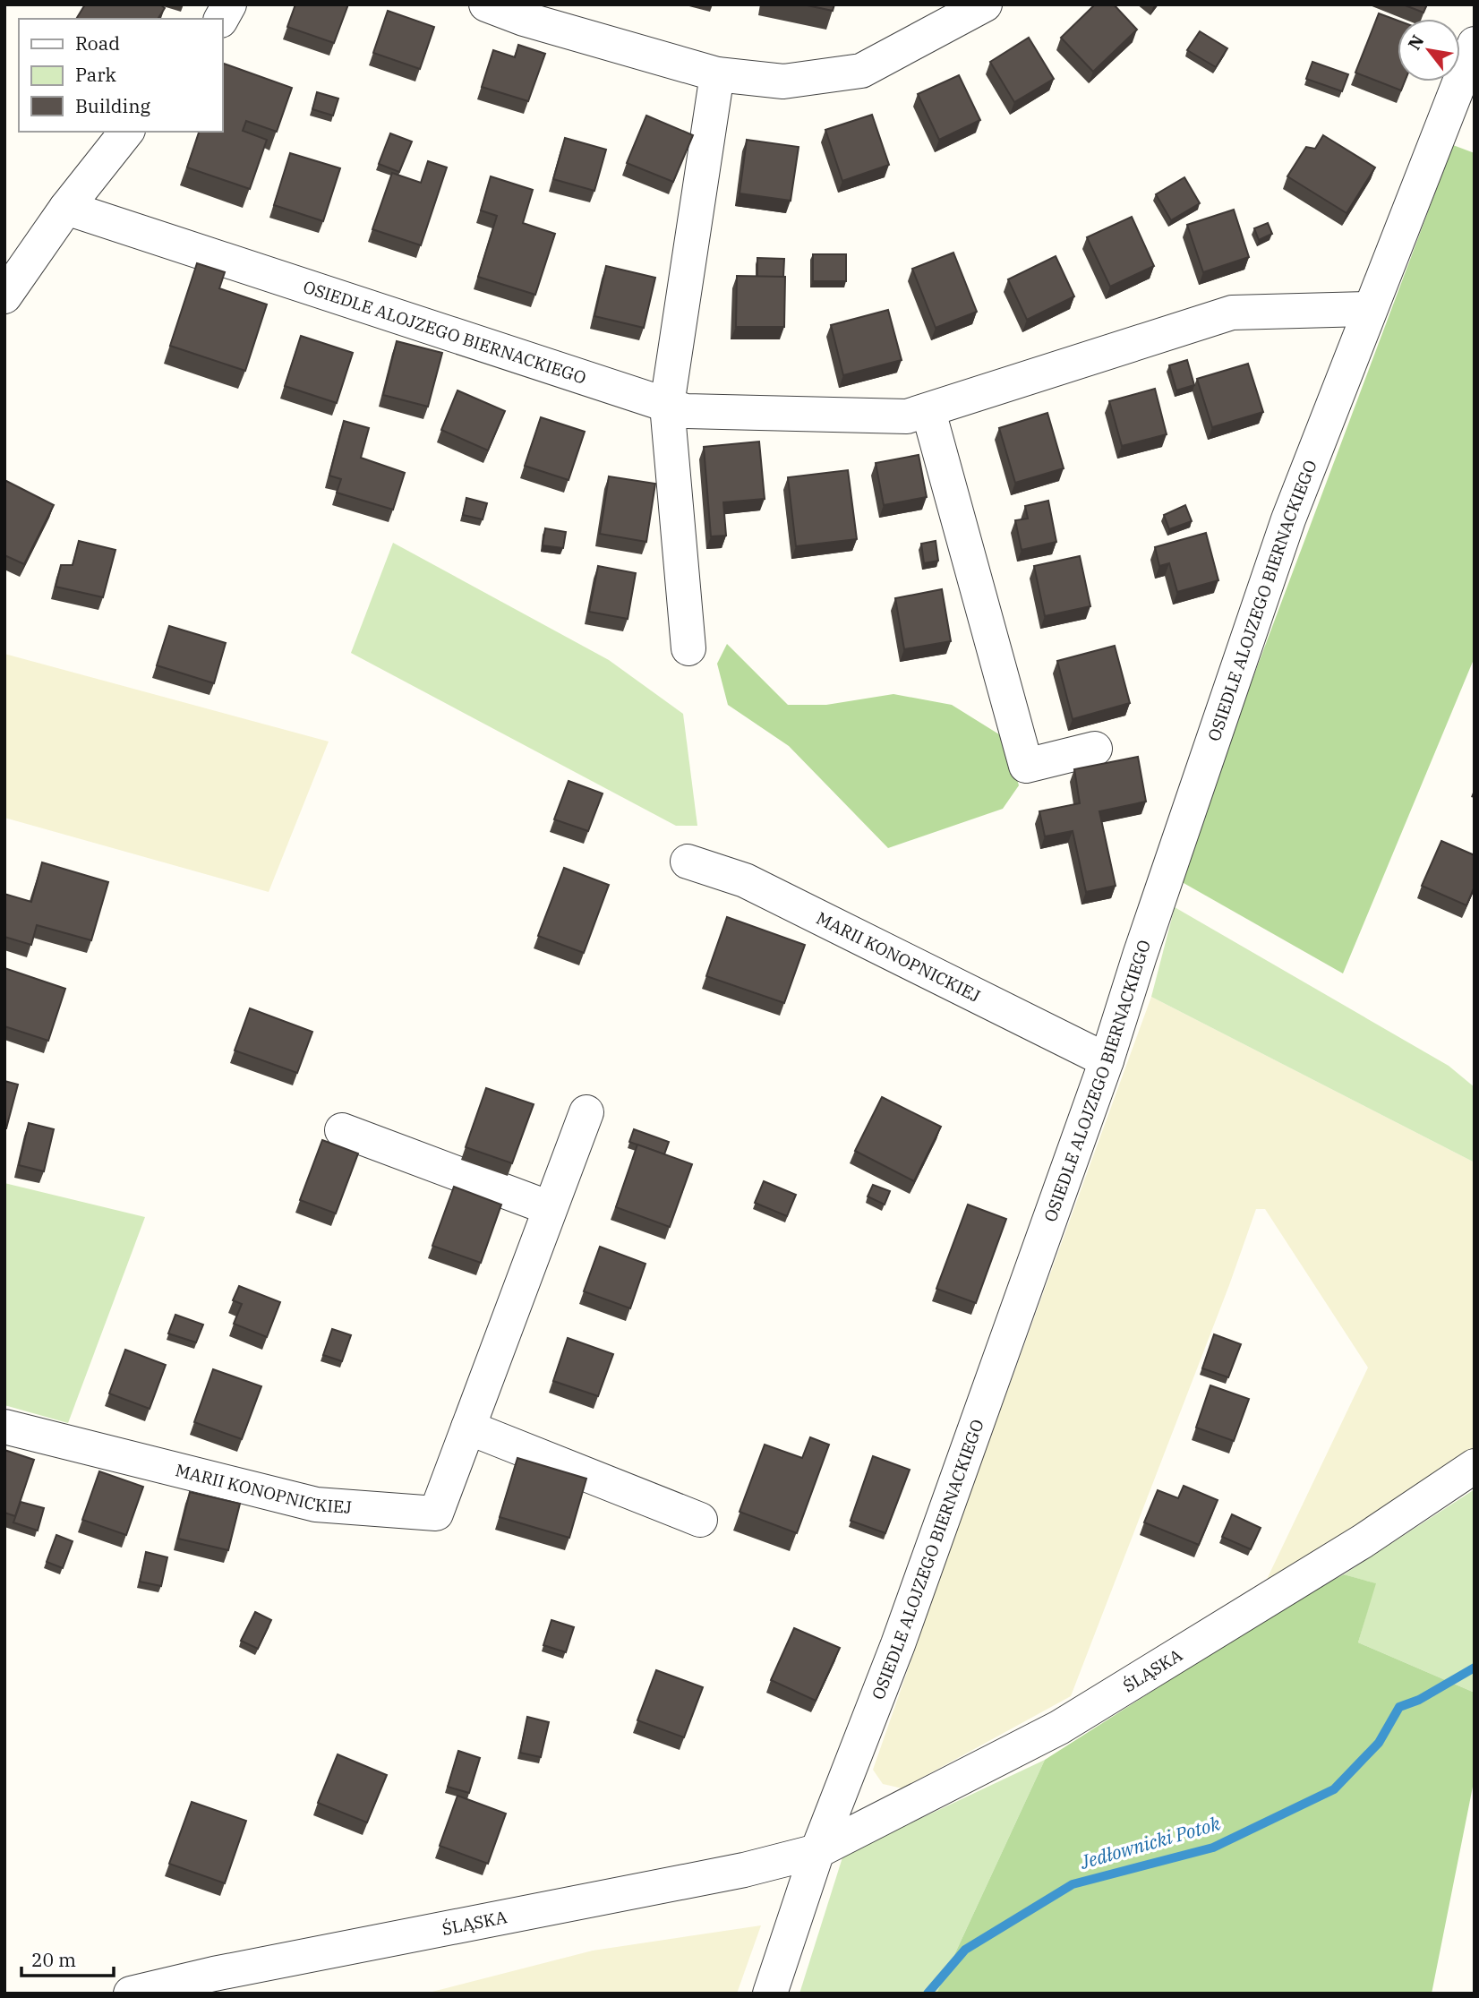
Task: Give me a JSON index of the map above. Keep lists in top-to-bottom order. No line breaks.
{"streets":{"street":["OSIEDLE ALOJZEGO BIERNACKIEGO","MARII KONOPNICKIEJ","ŚLĄSKA"]},"crossings":[["OSIEDLE ALOJZEGO BIERNACKIEGO","MARII KONOPNICKIEJ"],["OSIEDLE ALOJZEGO BIERNACKIEGO","ŚLĄSKA"]],"water":["Jedłownicki Potok"],"legend":["Road","Park","Building"],"scale_bar":"20 m","north":"top left"}
